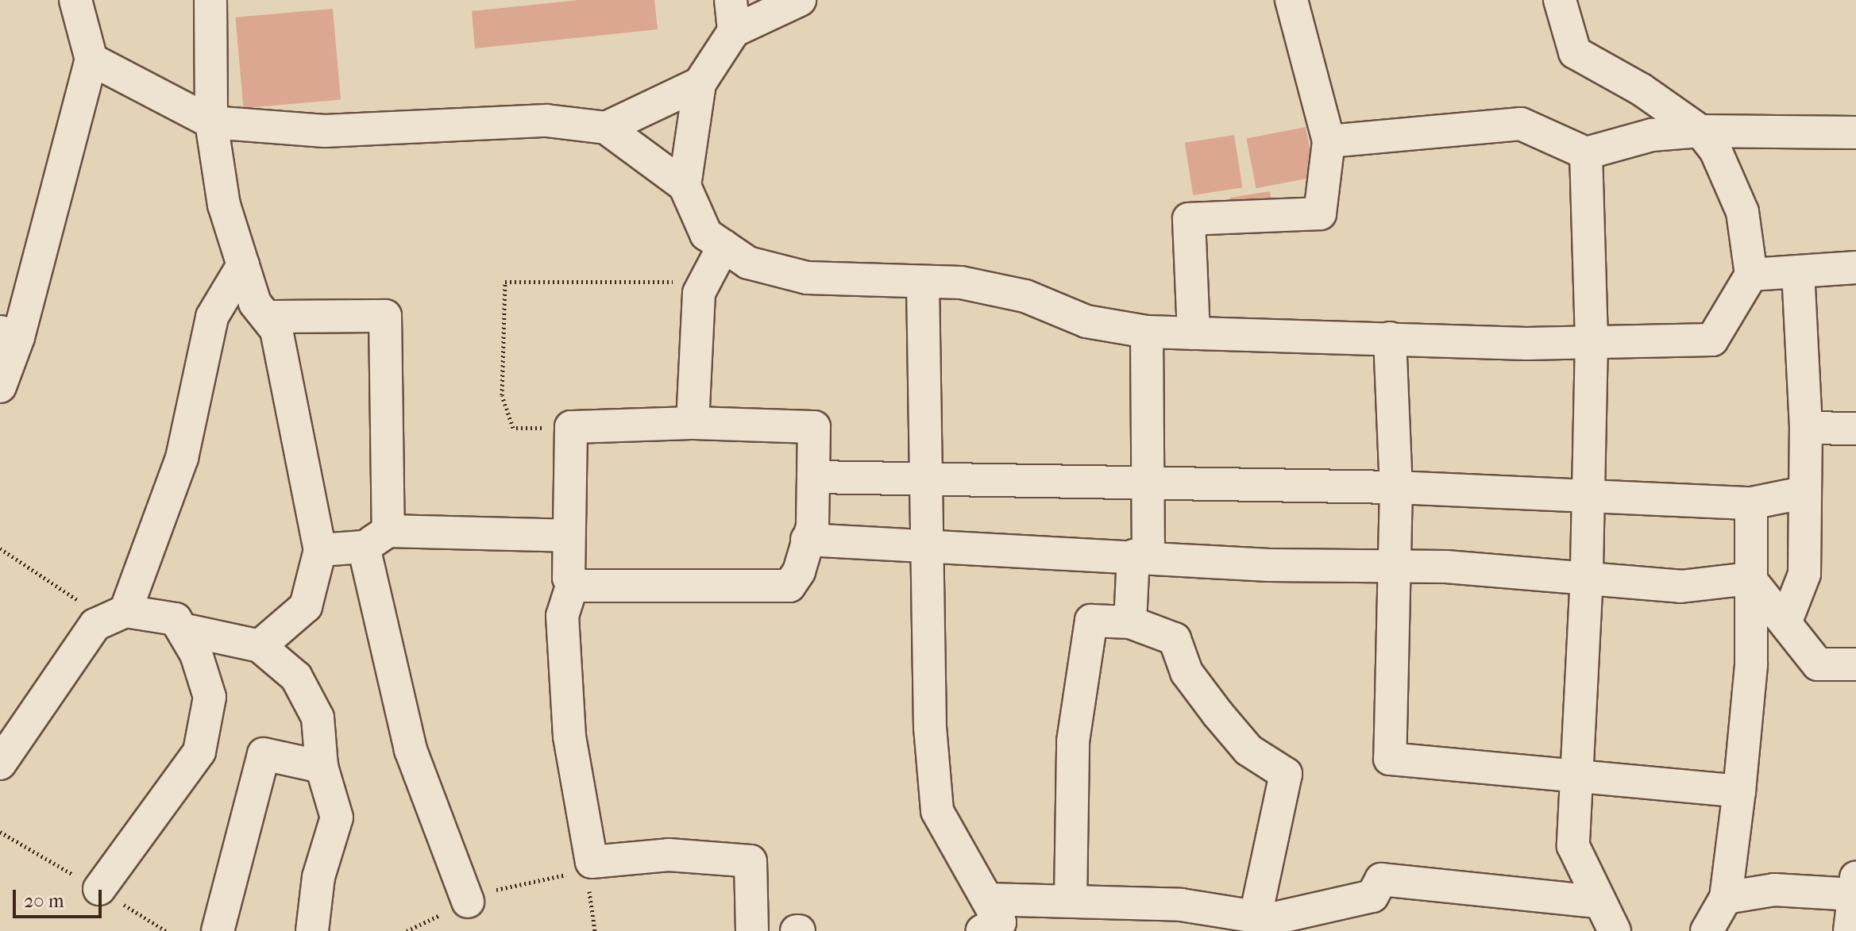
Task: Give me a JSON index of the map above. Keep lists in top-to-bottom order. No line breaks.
{"scale_bar":"20 m"}
